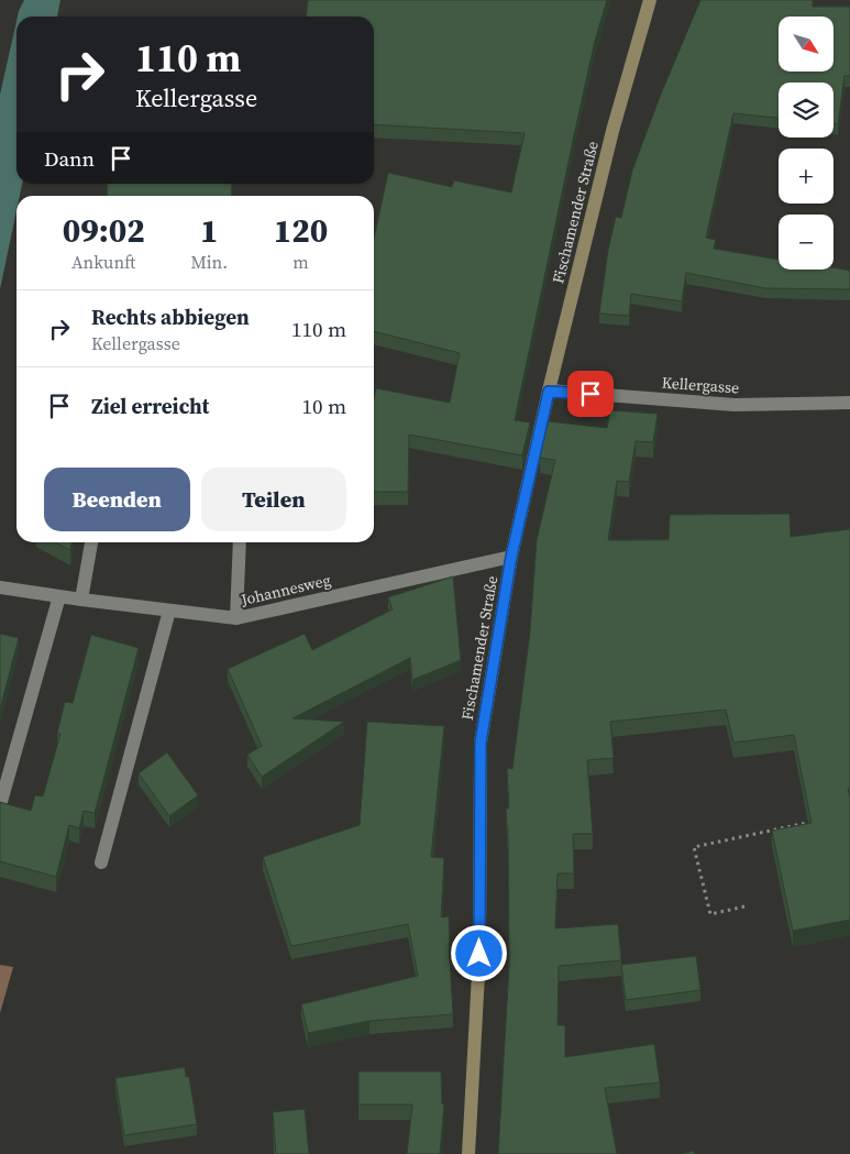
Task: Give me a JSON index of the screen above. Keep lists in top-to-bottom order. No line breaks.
{"streets":{"main road":["Fischamender Straße"],"street":["Kellergasse","Johannesweg"]},"crossings":[["Fischamender Straße","Kellergasse"],["Fischamender Straße","Johannesweg"]],"north":"bottom right","page":{"map_buttons":["+","−"],"turn":["110 m","Kellergasse"],"then":"Dann","eta":["09:02","Ankunft","1","Min.","120","m"],"list":[{"name":"Rechts abbiegen","note":"Kellergasse","value":"110 m"},{"name":"Ziel erreicht","value":"10 m"}],"buttons":["Beenden","Teilen"]}}
